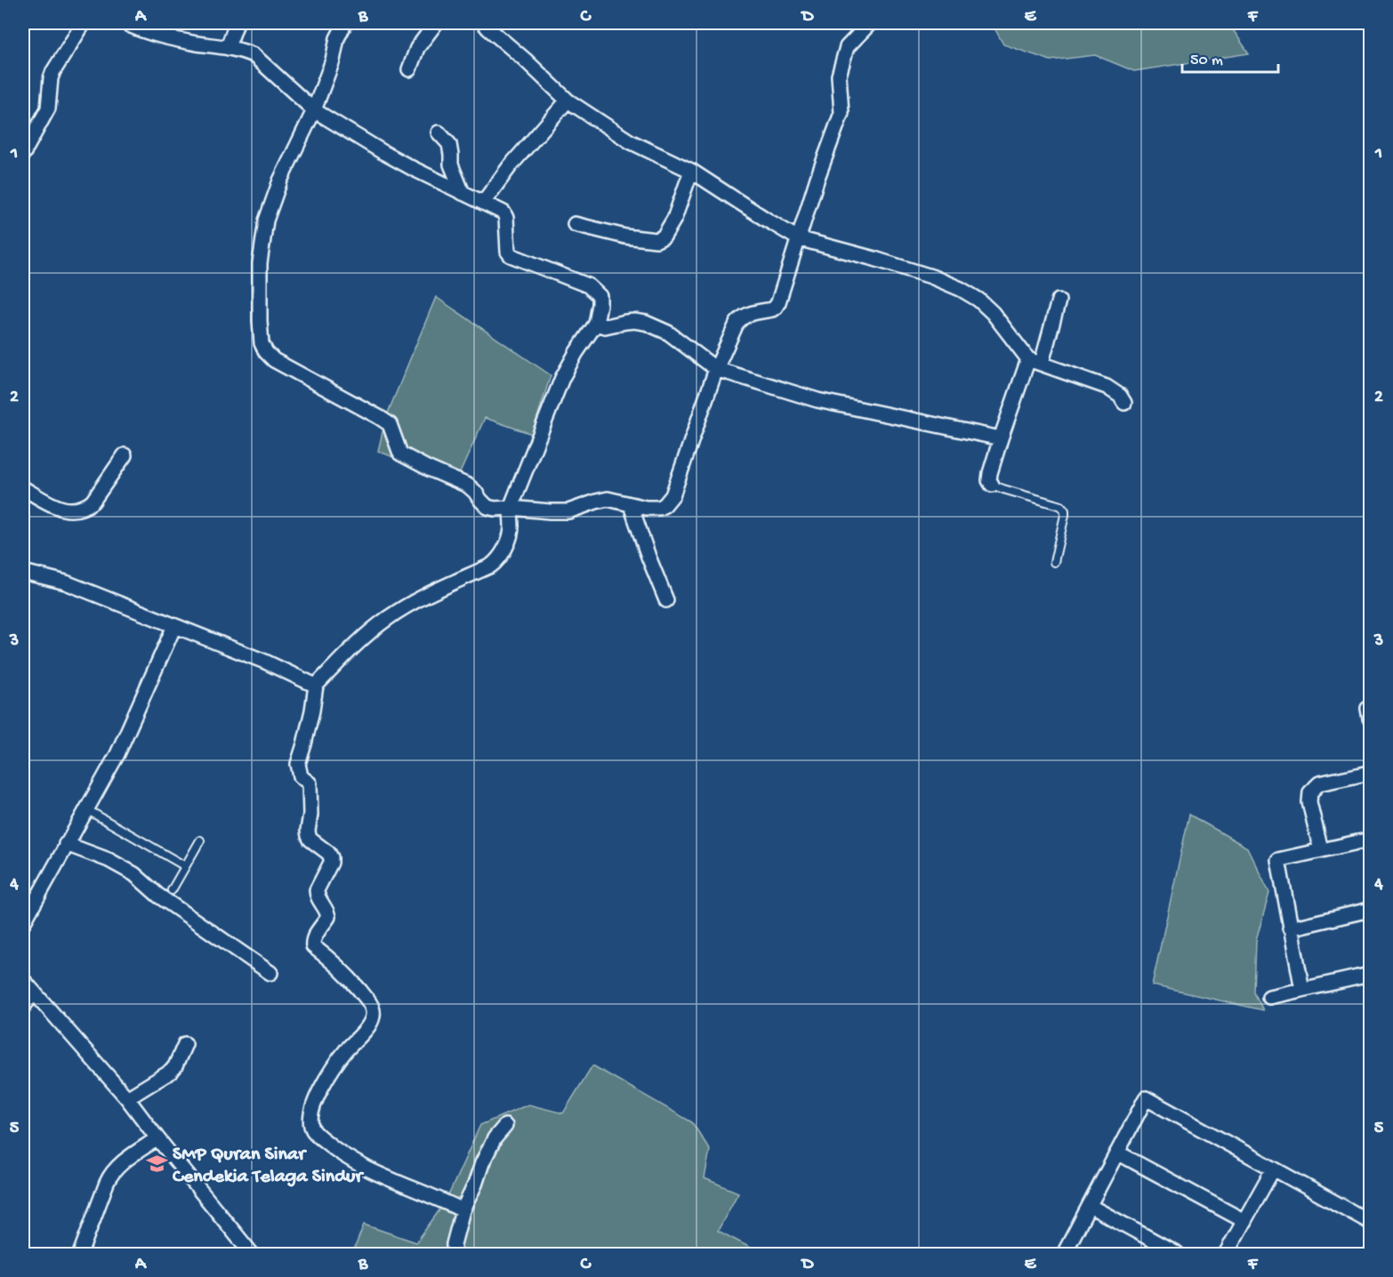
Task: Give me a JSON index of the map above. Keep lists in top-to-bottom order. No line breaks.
{"places":{"school or university":["SMP Quran Sinar Cendekia Telaga Sindur"]},"scale_bar":"50 m","grid":{"columns":["A","B","C","D","E","F"],"rows":["1","2","3","4","5"]}}
